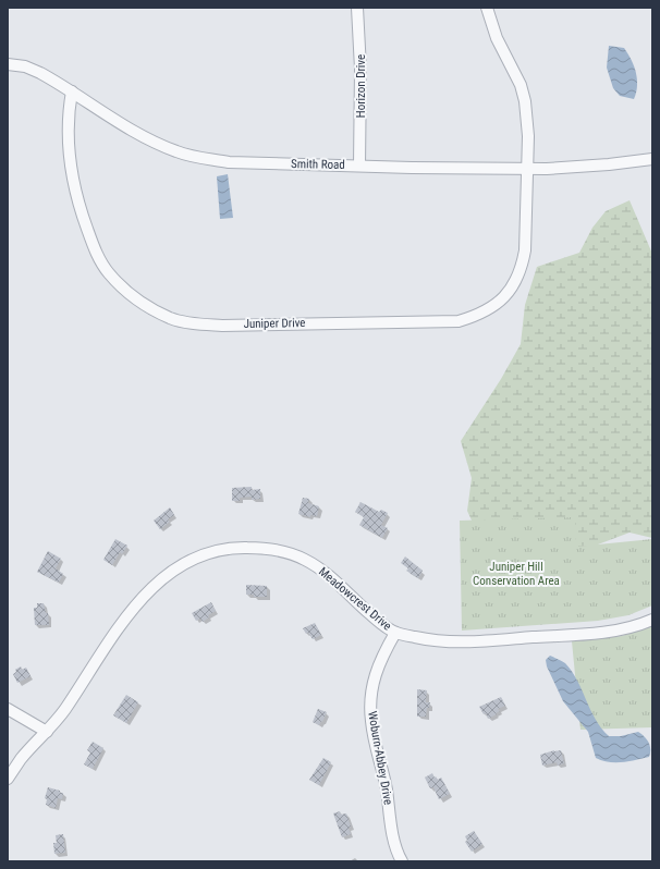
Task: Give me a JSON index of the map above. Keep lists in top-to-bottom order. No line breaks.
{"streets":{"street":["Horizon Drive","Smith Road","Juniper Drive","Meadowcrest Drive","Woburn-Abbey Drive"]},"crossings":[["Horizon Drive","Smith Road"],["Smith Road","Juniper Drive"],["Meadowcrest Drive","Woburn-Abbey Drive"]],"parks":["Juniper Hill Conservation Area"]}
